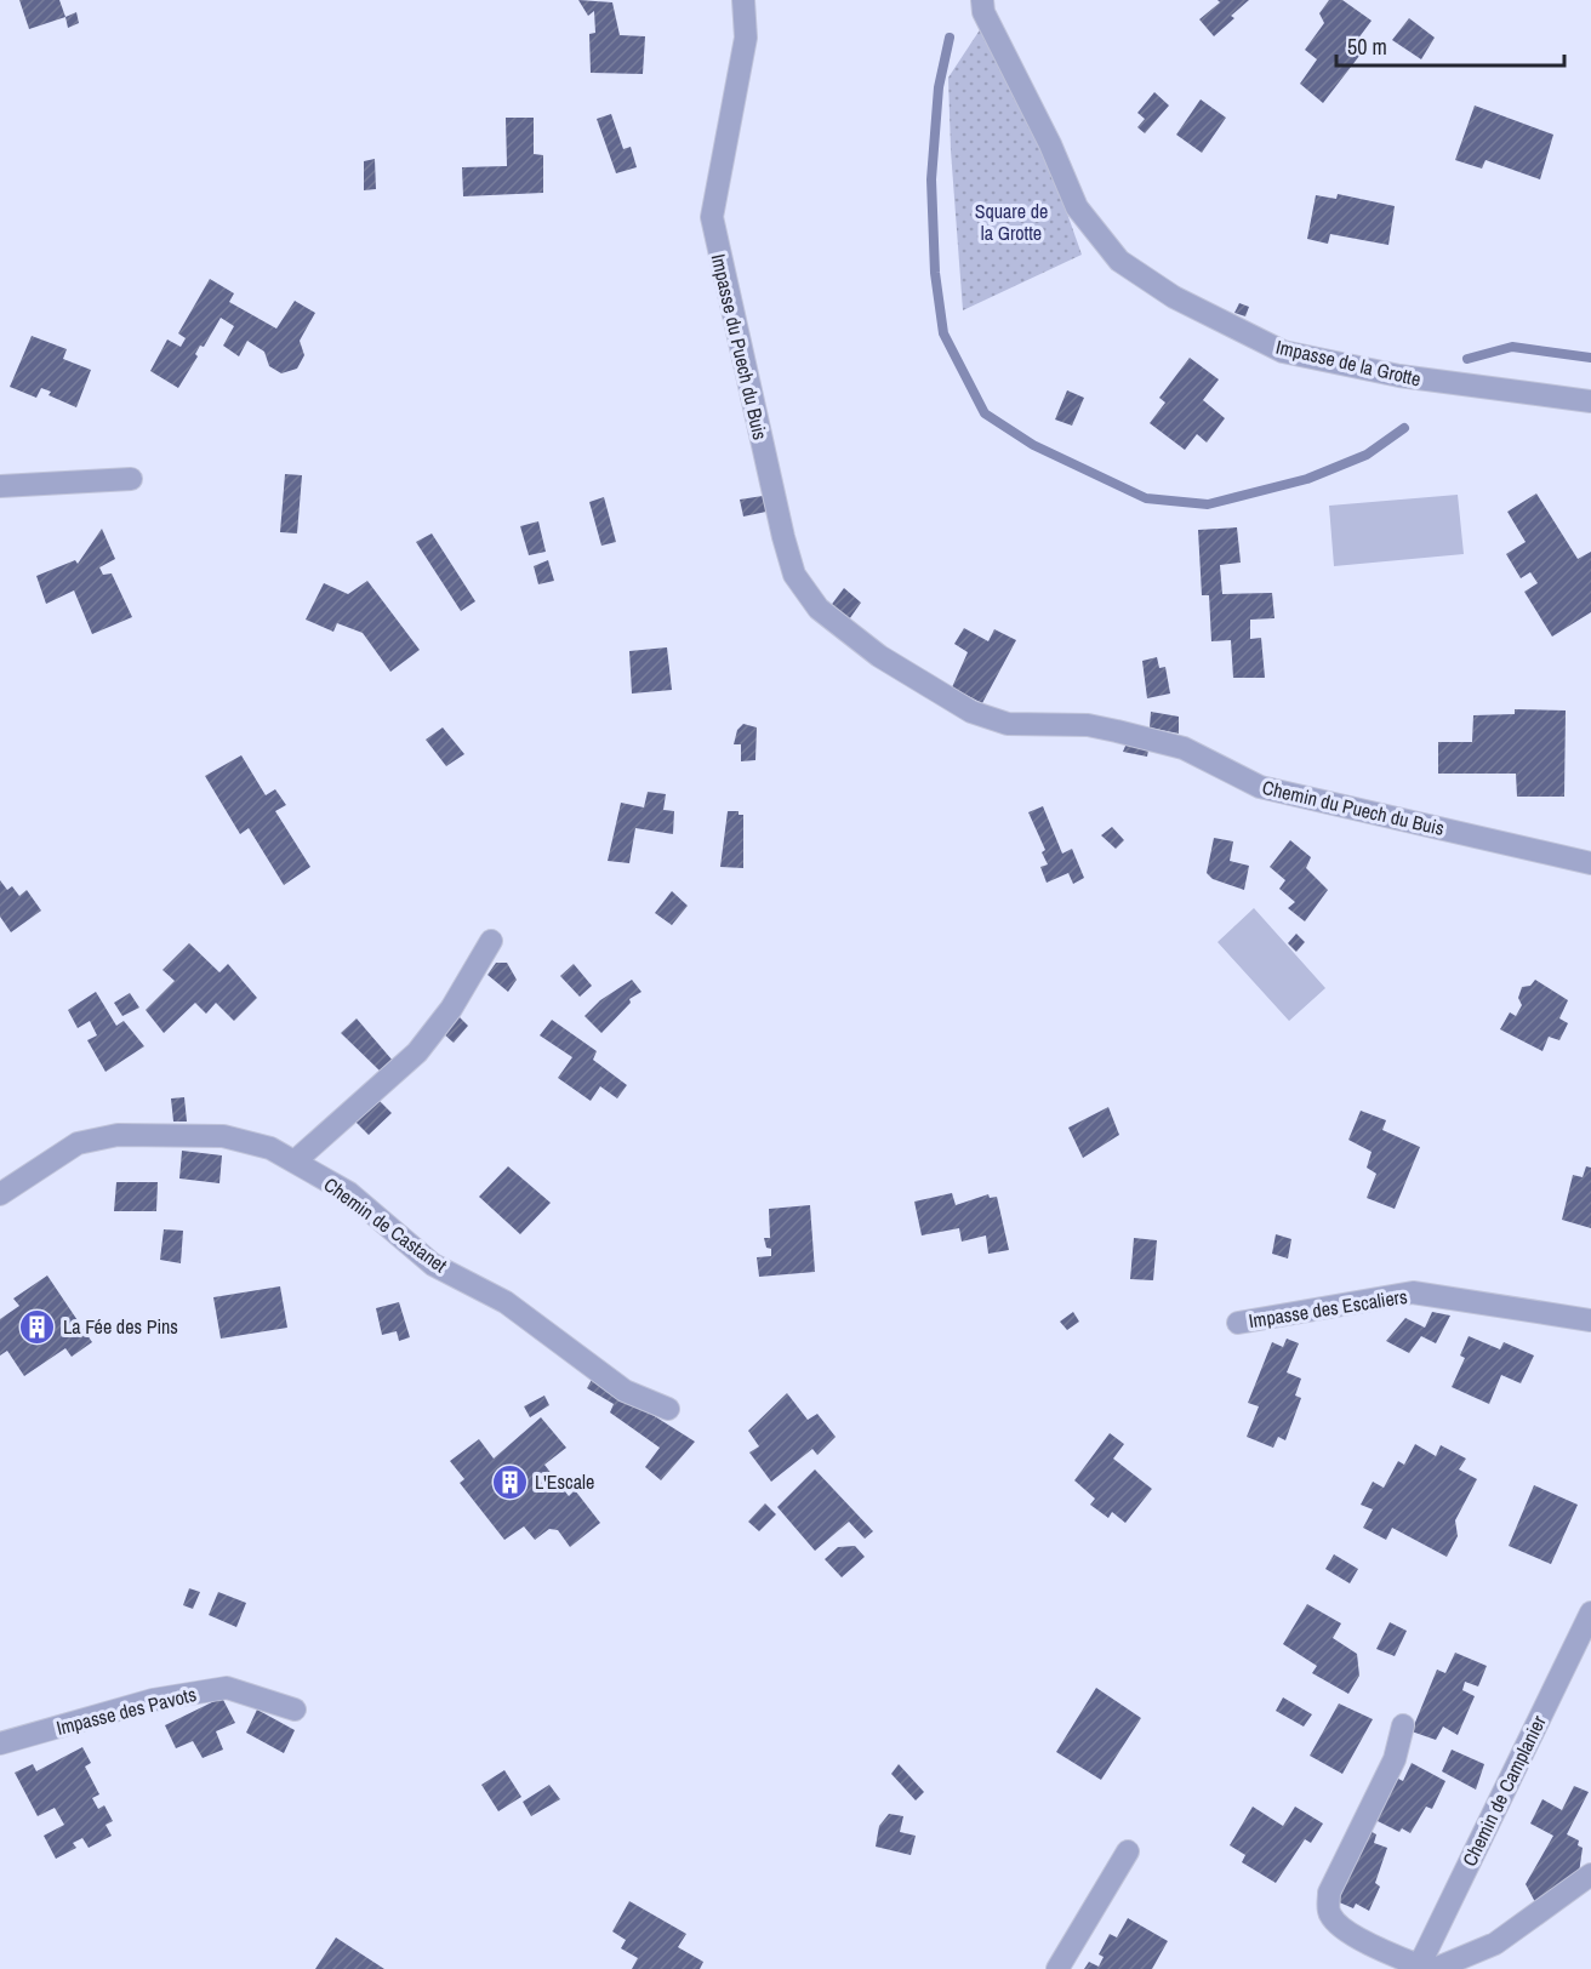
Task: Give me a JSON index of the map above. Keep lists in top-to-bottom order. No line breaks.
{"streets":{"street":["Impasse du Puech du Buis","Impasse de la Grotte","Chemin du Puech du Buis","Chemin de Castanet","Impasse des Escaliers","Impasse des Pavots","Chemin de Camplanier"]},"crossings":[["Impasse du Puech du Buis","Chemin du Puech du Buis"]],"parks":["Square de la Grotte"],"places":{"building":["La Fée des Pins","L'Escale"]},"scale_bar":"50 m"}
